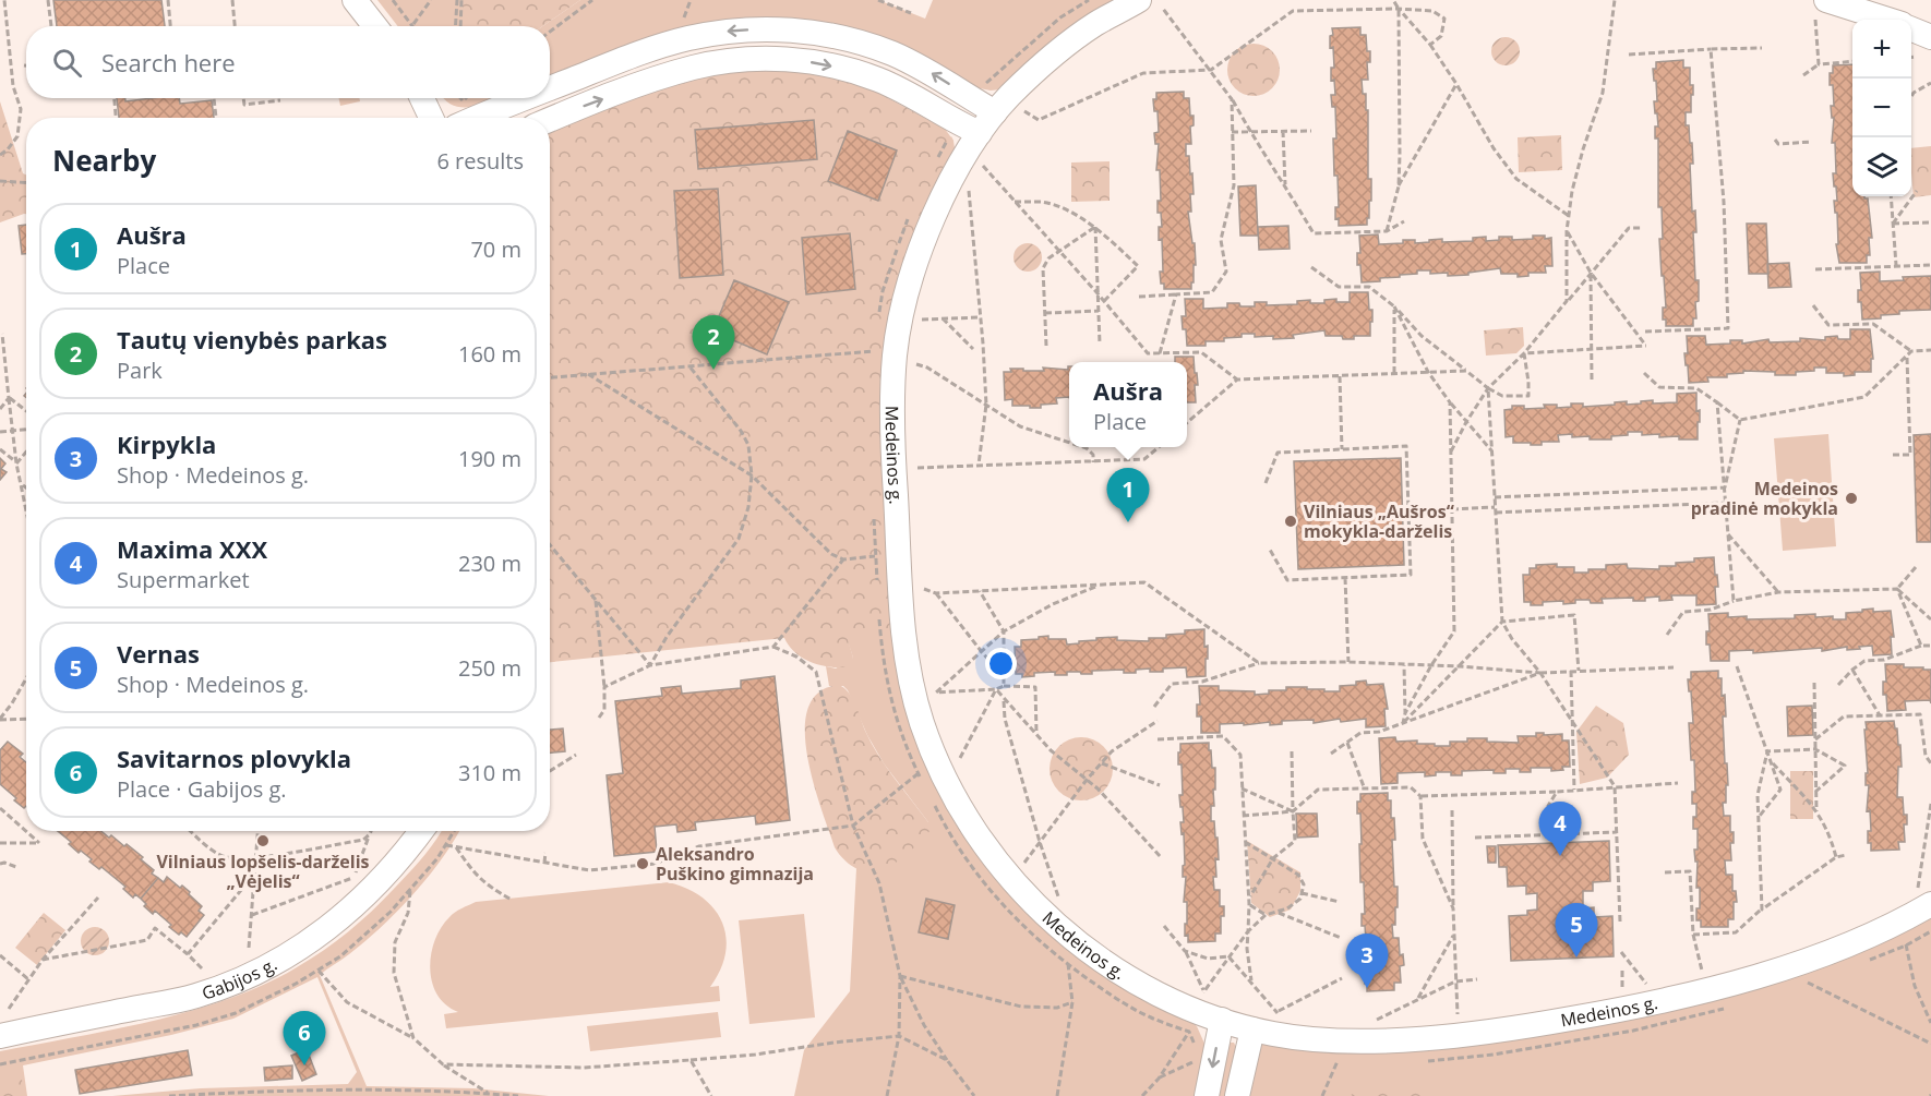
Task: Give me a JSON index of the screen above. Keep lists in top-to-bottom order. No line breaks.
{"streets":{"street":["Medeinos g.","Gabijos g."]},"places":["Medeinos pradinė mokykla","Vilniaus „Aušros“ mokykla-darželis","Vilniaus lopšelis-darželis „Vėjelis“","Aleksandro Puškino gimnazija"],"page":{"map_buttons":["+","−"],"search":"Search here","heading":["Nearby","6 results"],"list":[{"mark":"1","name":"Aušra","note":"Place","value":"70 m"},{"mark":"2","name":"Tautų vienybės parkas","note":"Park","value":"160 m"},{"mark":"3","name":"Kirpykla","note":"Shop · Medeinos g.","value":"190 m"},{"mark":"4","name":"Maxima XXX","note":"Supermarket","value":"230 m"},{"mark":"5","name":"Vernas","note":"Shop · Medeinos g.","value":"250 m"},{"mark":"6","name":"Savitarnos plovykla","note":"Place · Gabijos g.","value":"310 m"}],"pins":["2","1","4","5","3","6"],"popup":["Aušra","Place"]}}
